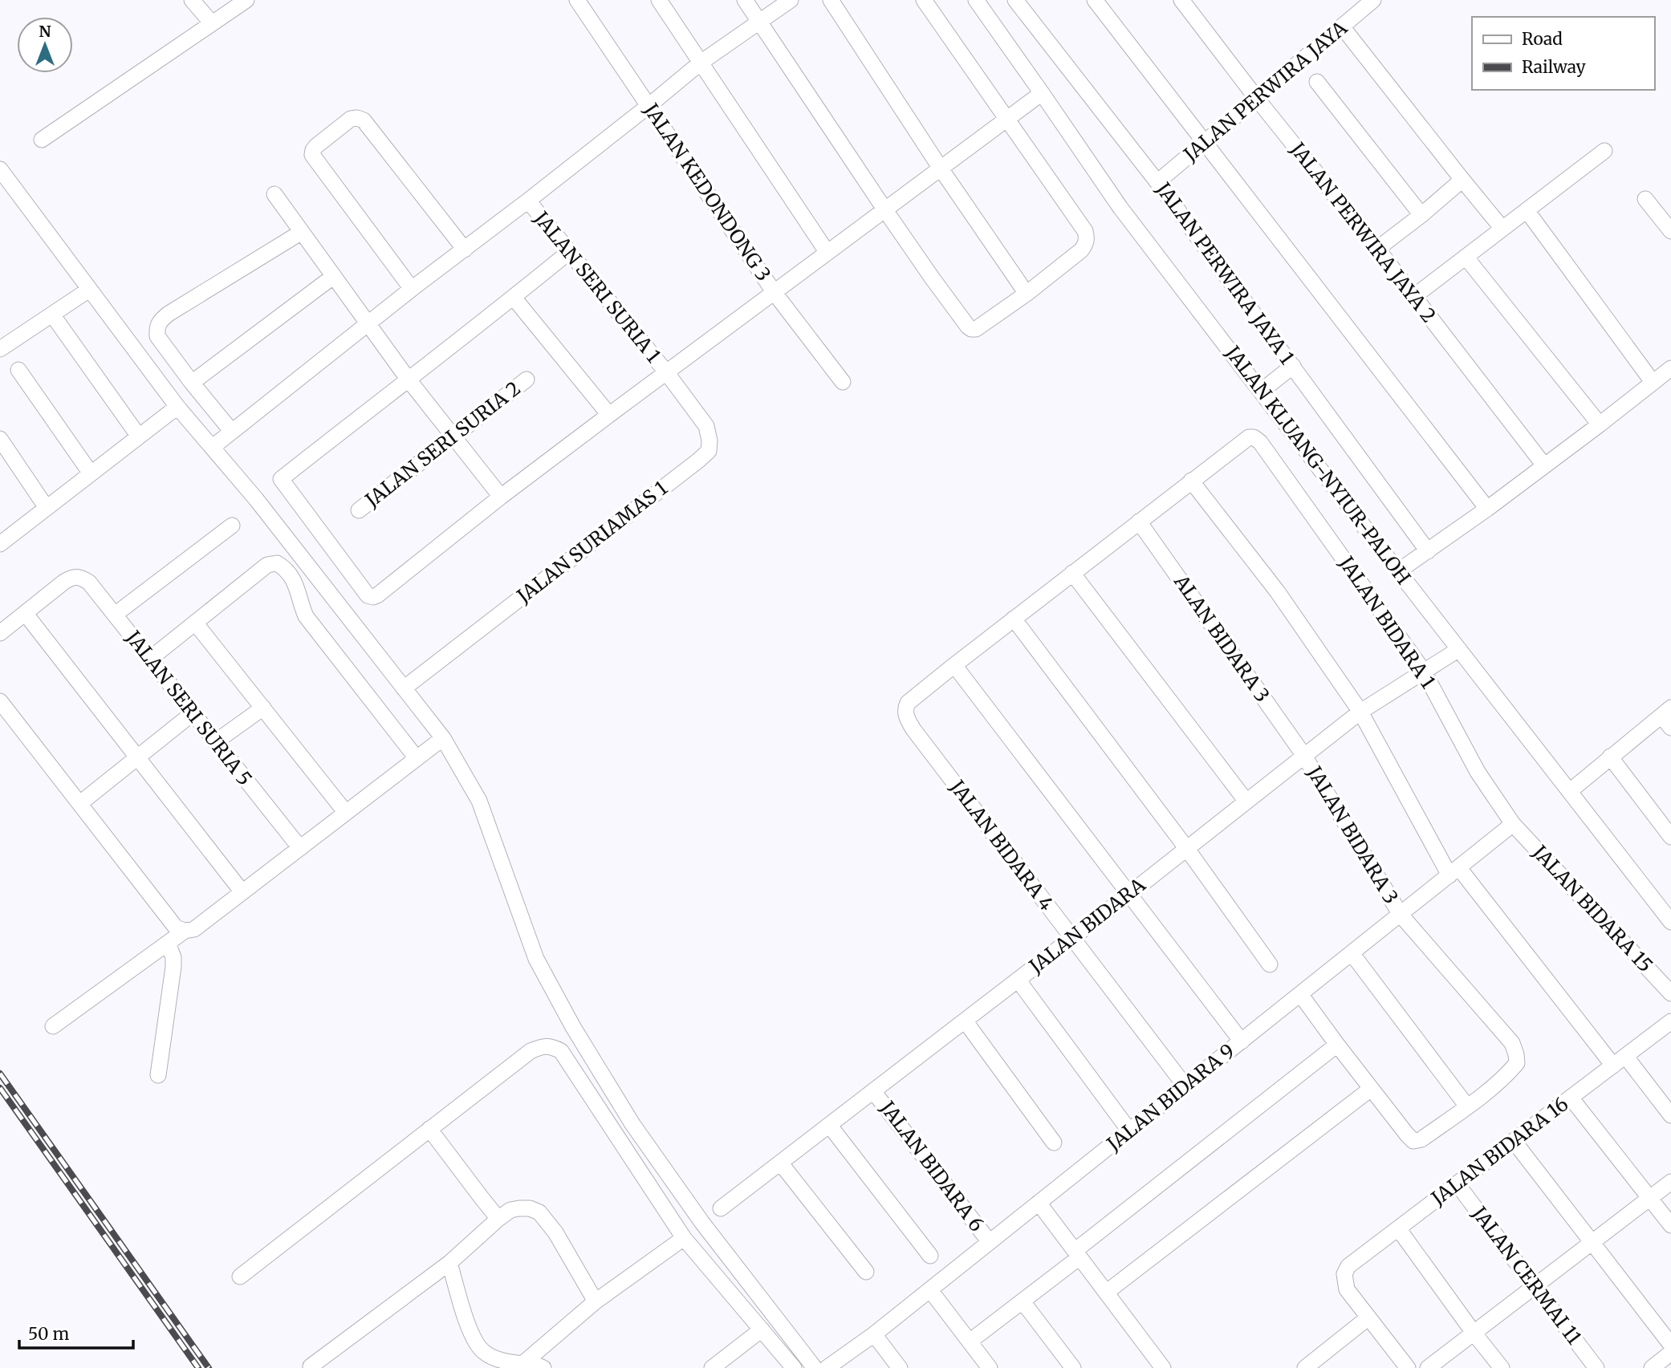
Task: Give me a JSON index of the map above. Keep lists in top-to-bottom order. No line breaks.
{"streets":{"street":["JALAN PERWIRA JAYA","JALAN KEDONDONG 3","JALAN PERWIRA JAYA 2","JALAN PERWIRA JAYA 1","JALAN SERI SURIA 1","JALAN SERI SURIA 2","JALAN KLUANG-NYIUR-PALOH","JALAN SURIAMAS 1","JALAN BIDARA 1","ALAN BIDARA 3","JALAN SERI SURIA 5","JALAN BIDARA 3","JALAN BIDARA 4","JALAN BIDARA 15","JALAN BIDARA","JALAN BIDARA 9","JALAN BIDARA 16","JALAN BIDARA 6","JALAN CERMAI 11"]},"crossings":[["JALAN PERWIRA JAYA","JALAN PERWIRA JAYA 2"],["JALAN PERWIRA JAYA","JALAN PERWIRA JAYA 1"],["JALAN SERI SURIA 1","JALAN SURIAMAS 1"],["JALAN KLUANG-NYIUR-PALOH","JALAN BIDARA"],["JALAN BIDARA 1","JALAN BIDARA 15"],["JALAN BIDARA 1","JALAN BIDARA"],["JALAN BIDARA 1","JALAN BIDARA 9"],["ALAN BIDARA 3","JALAN BIDARA 3"],["ALAN BIDARA 3","JALAN BIDARA"],["JALAN BIDARA 3","JALAN BIDARA"],["JALAN BIDARA 3","JALAN BIDARA 9"],["JALAN BIDARA 4","JALAN BIDARA"],["JALAN BIDARA 4","JALAN BIDARA 9"],["JALAN BIDARA 15","JALAN BIDARA 9"],["JALAN BIDARA","JALAN BIDARA 6"],["JALAN BIDARA 9","JALAN BIDARA 6"],["JALAN BIDARA 16","JALAN CERMAI 11"]],"legend":["Road","Railway"],"scale_bar":"50 m","north":"top"}
